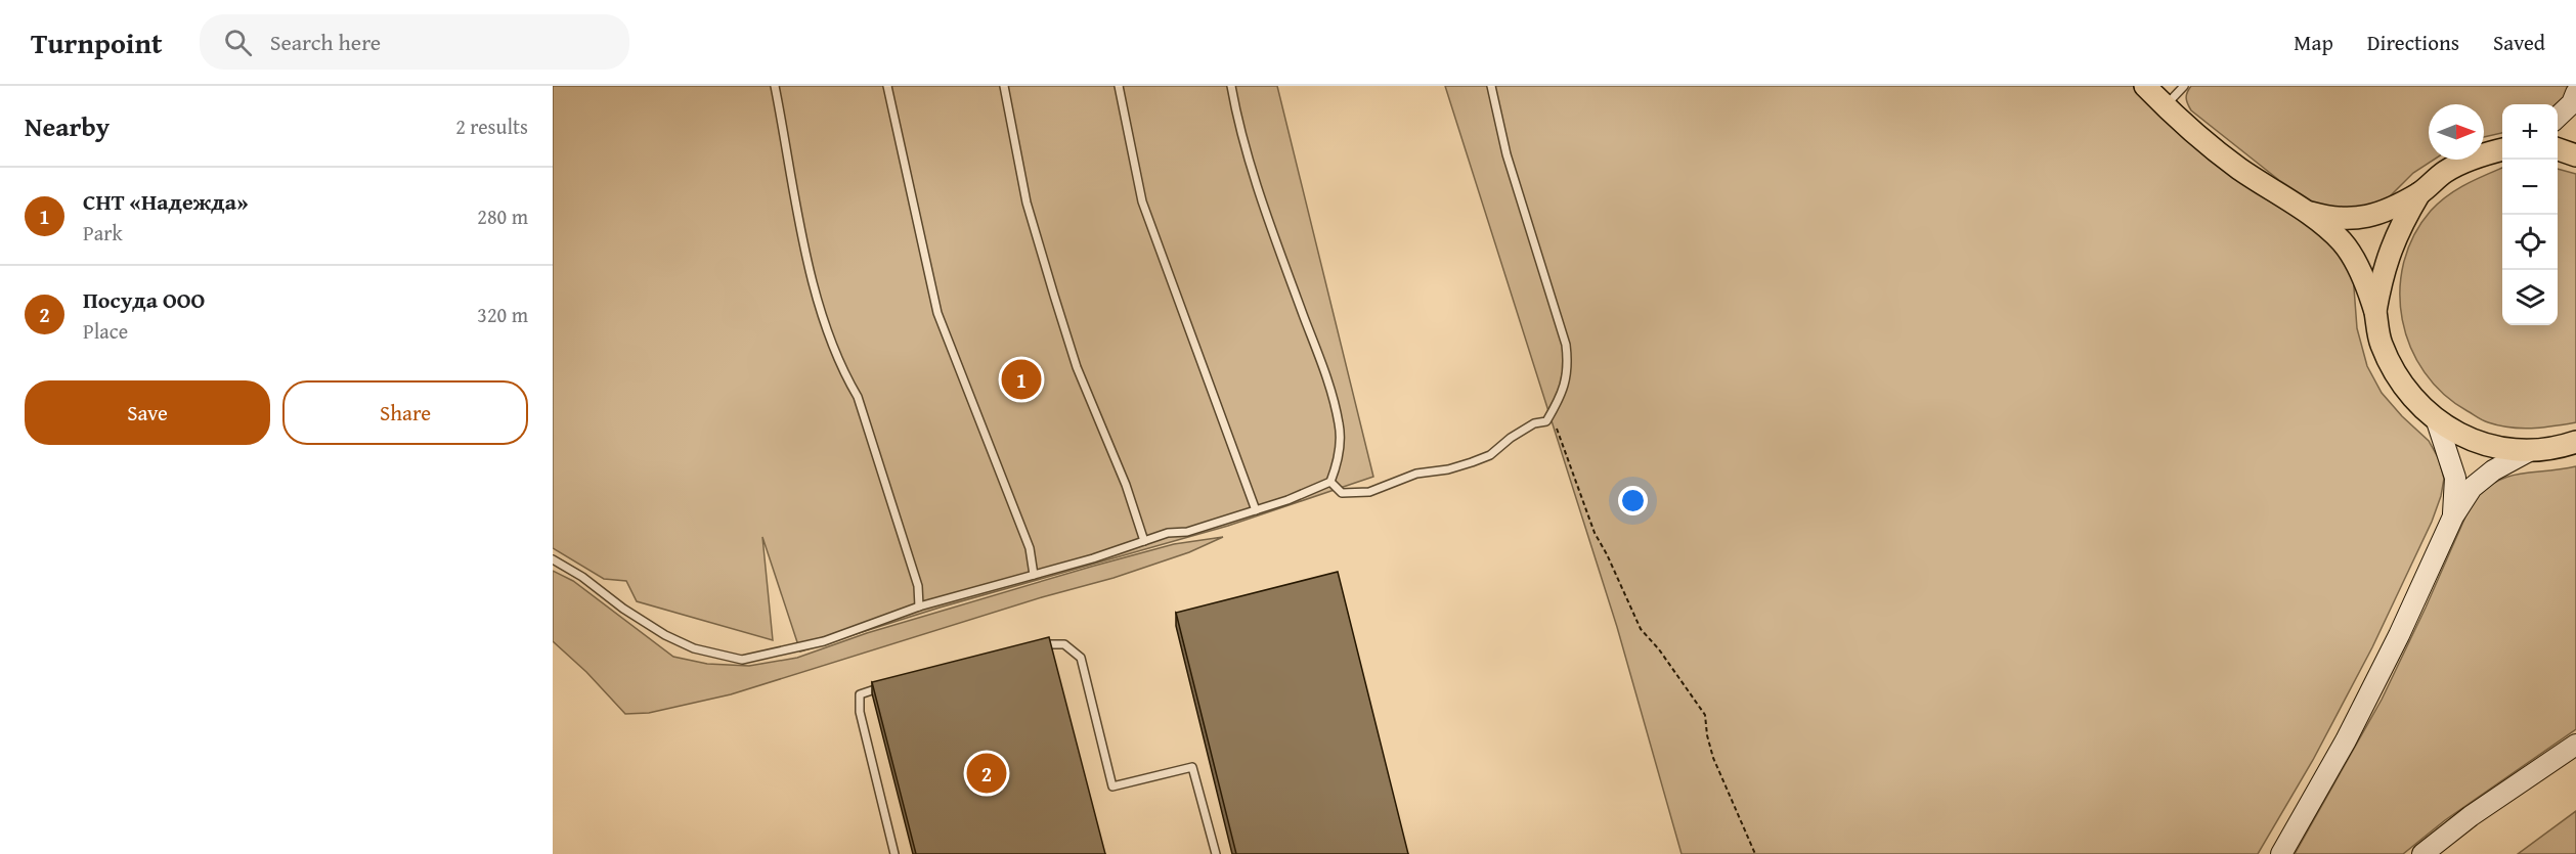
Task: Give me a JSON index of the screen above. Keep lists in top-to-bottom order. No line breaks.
{"north":"right","page":{"header":"Turnpoint","search":"Search here","nav":["Map","Directions","Saved"],"heading":["Nearby","2 results"],"map_buttons":["+","−"],"list":[{"mark":"1","name":"СНТ «Надежда»","note":"Park","value":"280 m"},{"mark":"2","name":"Посуда ООО","note":"Place","value":"320 m"}],"pins":["1","2"],"buttons":["Save","Share"]}}
